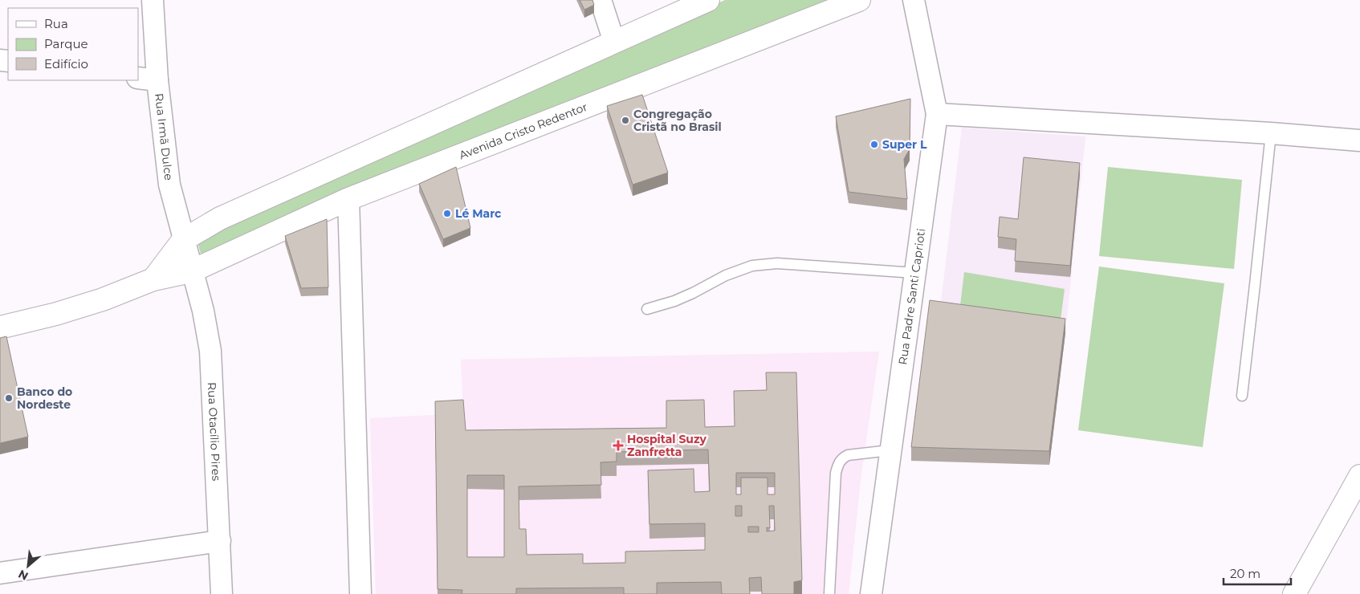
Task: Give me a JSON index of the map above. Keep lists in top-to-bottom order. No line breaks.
{"streets":{"main road":["Avenida Cristo Redentor"],"street":["Rua Irmã Dulce","Rua Padre Santi Caprioti","Rua Otacílio Pires"]},"crossings":[["Avenida Cristo Redentor","Rua Irmã Dulce"],["Avenida Cristo Redentor","Rua Otacílio Pires"],["Rua Irmã Dulce","Rua Otacílio Pires"]],"places":{"other":["Congregação Cristã no Brasil","Super L","Lé Marc","Banco do Nordeste"],"health":["Hospital Suzy Zanfretta"]},"legend":["Rua","Parque","Edifício"],"scale_bar":"20 m","north":"bottom left"}
